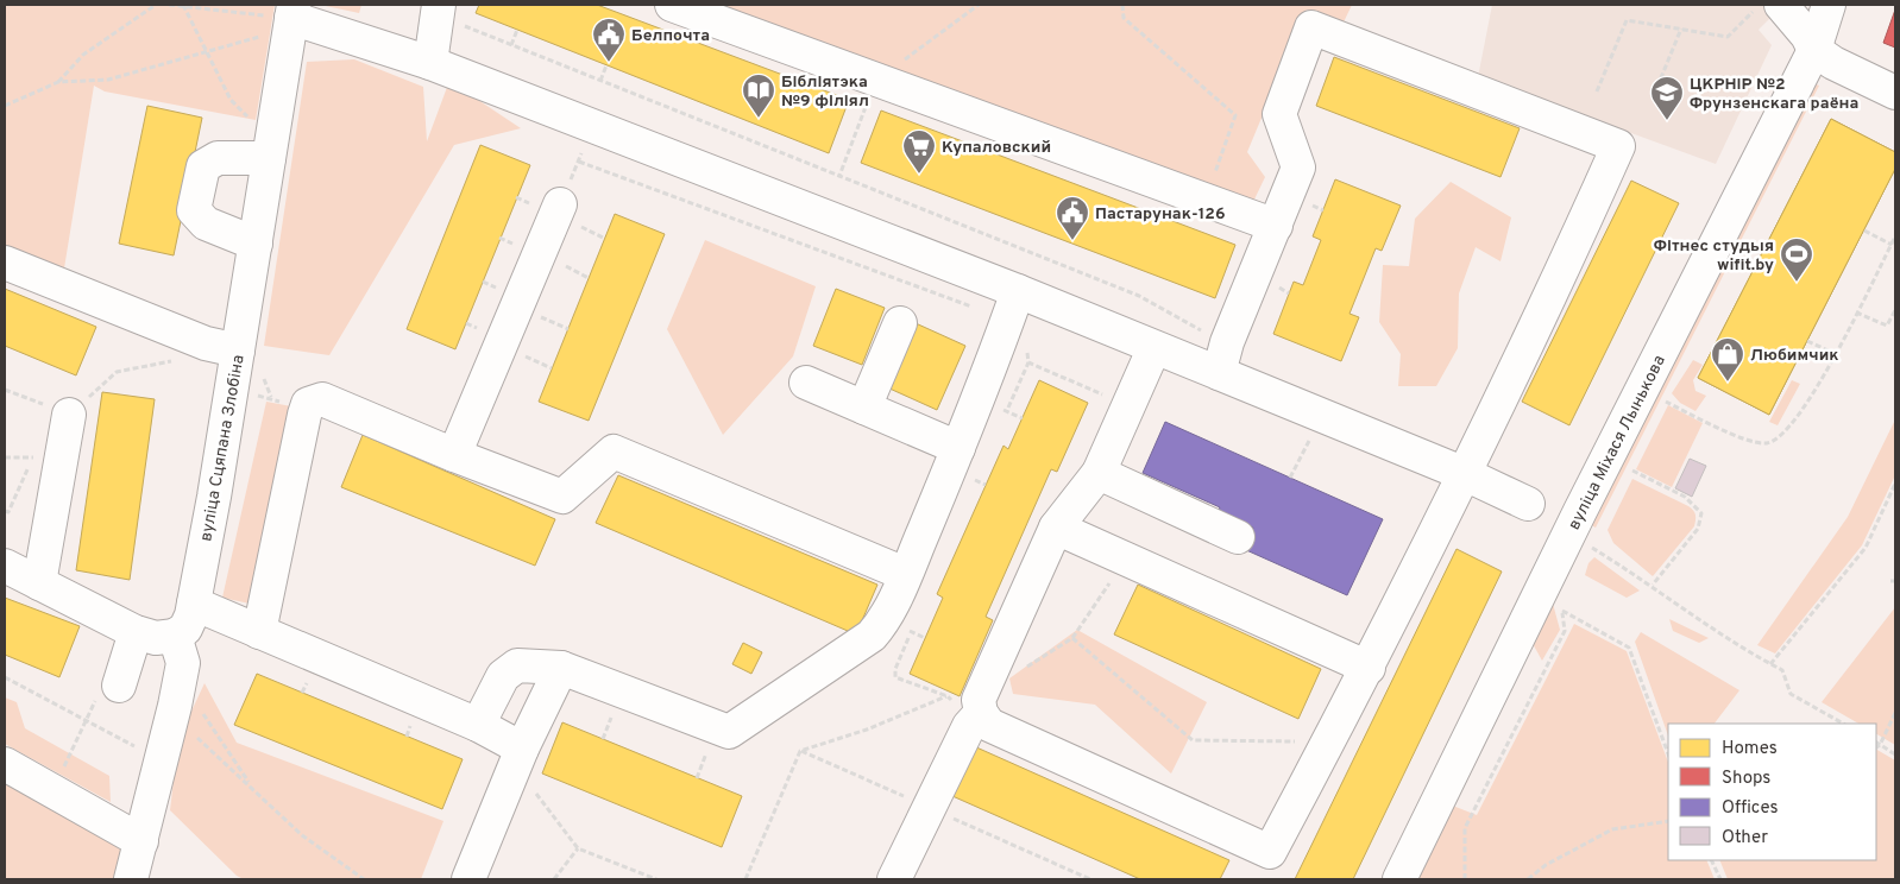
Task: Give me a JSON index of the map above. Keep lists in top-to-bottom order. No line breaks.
{"streets":{"street":["вуліца Міхася Лынькова","вуліца Сцяпана Злобіна"]},"places":{"public building":["Белпочта","Пастарунак-126"],"library":["Бібліятэка №9 філіял"],"school or university":["ЦКРНіР №2 Фрунзенскага раёна"],"supermarket":["Купаловский"],"sports":["Фітнес студыя wifit.by"],"shop":["Любимчик"]},"legend":["Homes","Shops","Offices","Other"]}
